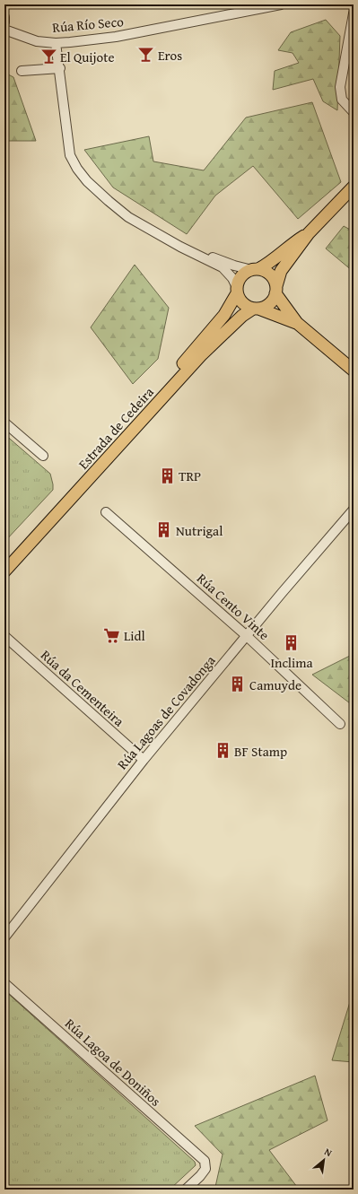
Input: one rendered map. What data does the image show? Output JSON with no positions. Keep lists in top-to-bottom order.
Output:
{
  "streets": {
    "main road": ["Estrada de Cedeira"],
    "street": [
      "Rúa Río Seco",
      "Rúa Cento Vinte",
      "Rúa da Cementeira",
      "Rúa Lagoas de Covadonga",
      "Rúa Lagoa de Doniños"
    ]
  },
  "crossings": [
    ["Rúa Cento Vinte", "Rúa Lagoas de Covadonga"],
    ["Rúa da Cementeira", "Rúa Lagoas de Covadonga"]
  ],
  "places": {
    "bar": ["Eros", "El Quijote"],
    "building": [
      "TRP",
      "Nutrigal",
      "Inclima",
      "Camuyde",
      "BF Stamp"
    ],
    "supermarket": ["Lidl"]
  },
  "north": "top right"
}
